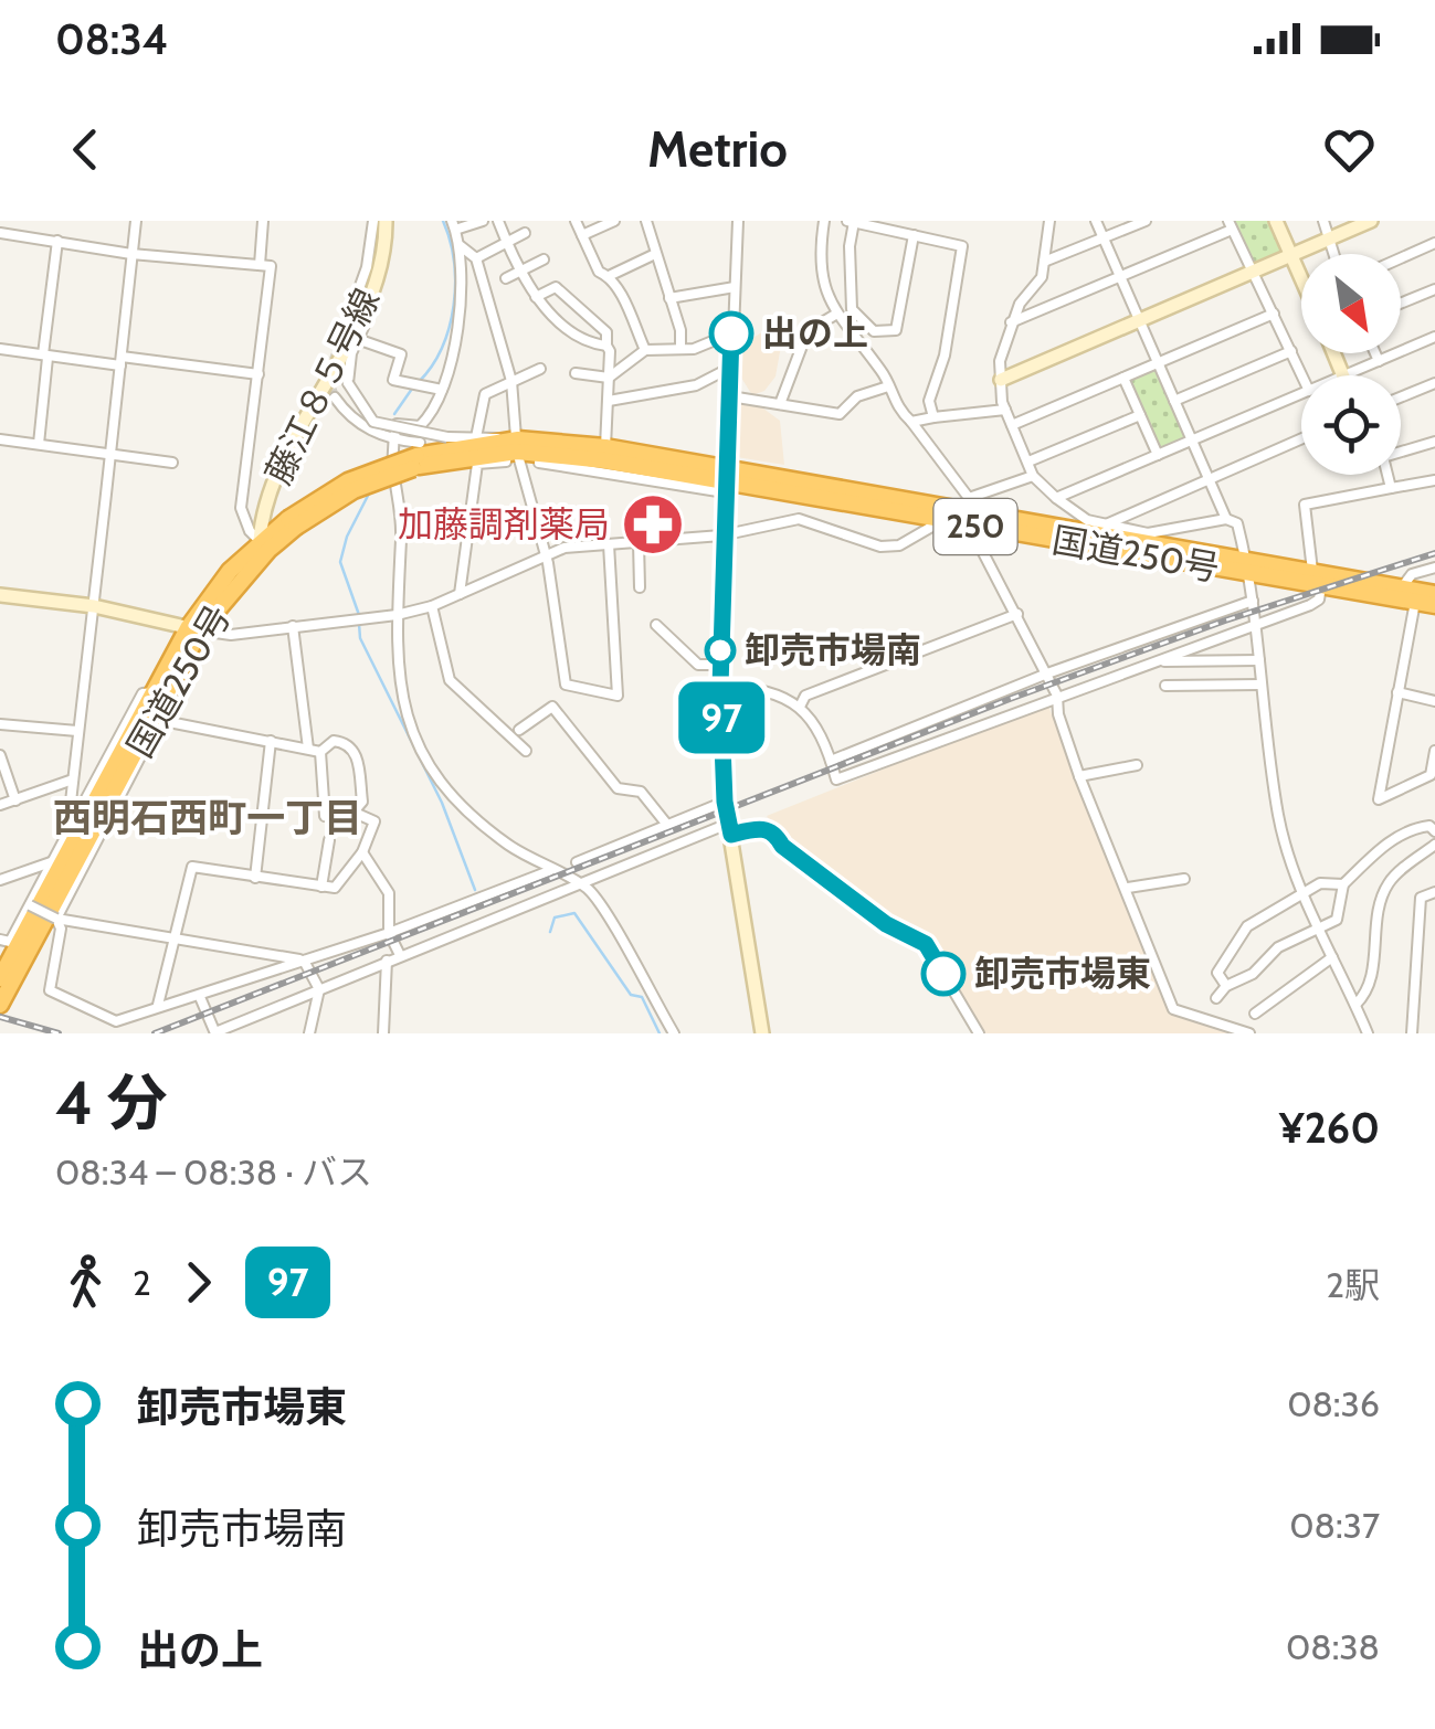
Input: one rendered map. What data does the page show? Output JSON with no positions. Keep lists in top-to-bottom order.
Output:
{
  "streets": {
    "highway": ["250", "国道250号"],
    "street": ["藤江８５号線"]
  },
  "crossings": [
    ["藤江８５号線", "国道250号"]
  ],
  "districts": ["西明石西町一丁目"],
  "places": {
    "other": ["出の上", "卸売市場南", "卸売市場東"],
    "pharmacy": ["加藤調剤薬局"]
  },
  "lines": ["bus line 97"],
  "north": "bottom right",
  "page": {
    "status": "08:34",
    "header": "Metrio",
    "on_map": "97",
    "heading": ["4 分", "08:34 – 08:38 · バス", "¥260"],
    "legs": ["2", "97", "2駅"],
    "list": [
      {
        "name": "卸売市場東",
        "value": "08:36"
      },
      {
        "name": "卸売市場南",
        "value": "08:37"
      },
      {
        "name": "出の上",
        "value": "08:38"
      }
    ]
  }
}
